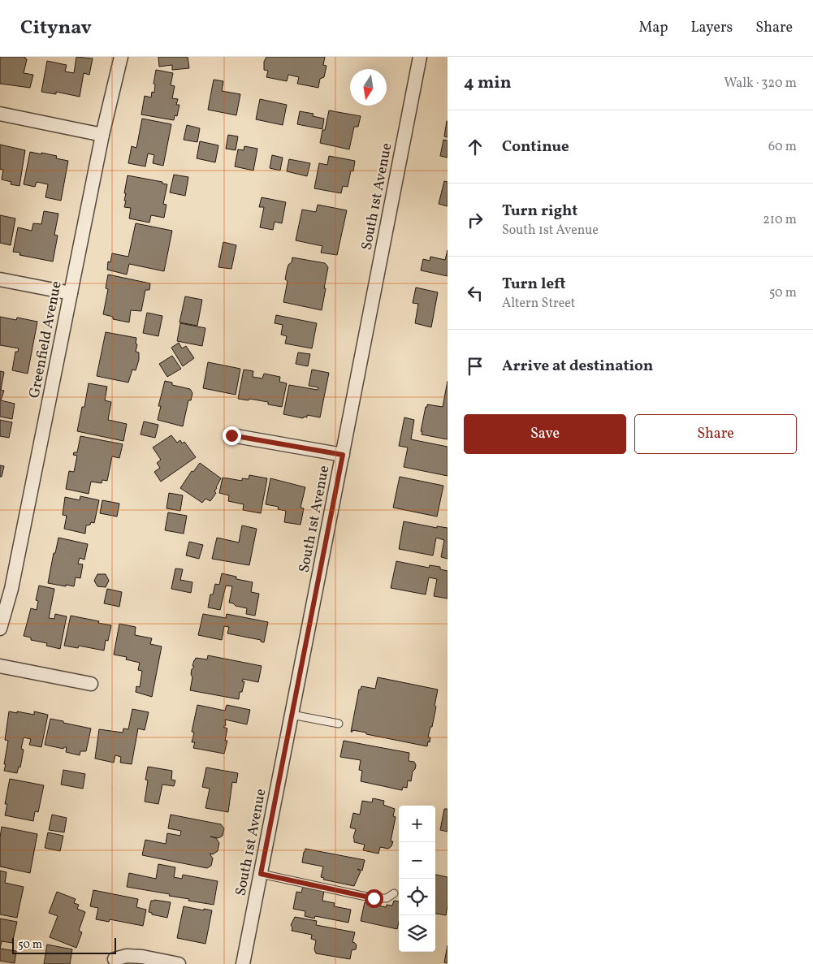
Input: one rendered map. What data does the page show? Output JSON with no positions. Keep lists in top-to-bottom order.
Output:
{
  "streets": {
    "street": ["South 1st Avenue", "Greenfield Avenue"]
  },
  "scale_bar": "50 m",
  "north": "bottom",
  "page": {
    "header": "Citynav",
    "nav": ["Map", "Layers", "Share"],
    "heading": ["4 min", "Walk · 320 m"],
    "list": [
      ["Continue", "60 m"],
      ["Turn right", "South 1st Avenue", "210 m"],
      ["Turn left", "Altern Street", "50 m"],
      "Arrive at destination"
    ],
    "buttons": ["Save", "Share"],
    "map_buttons": ["+", "−"],
    "scale": "50 m"
  }
}
